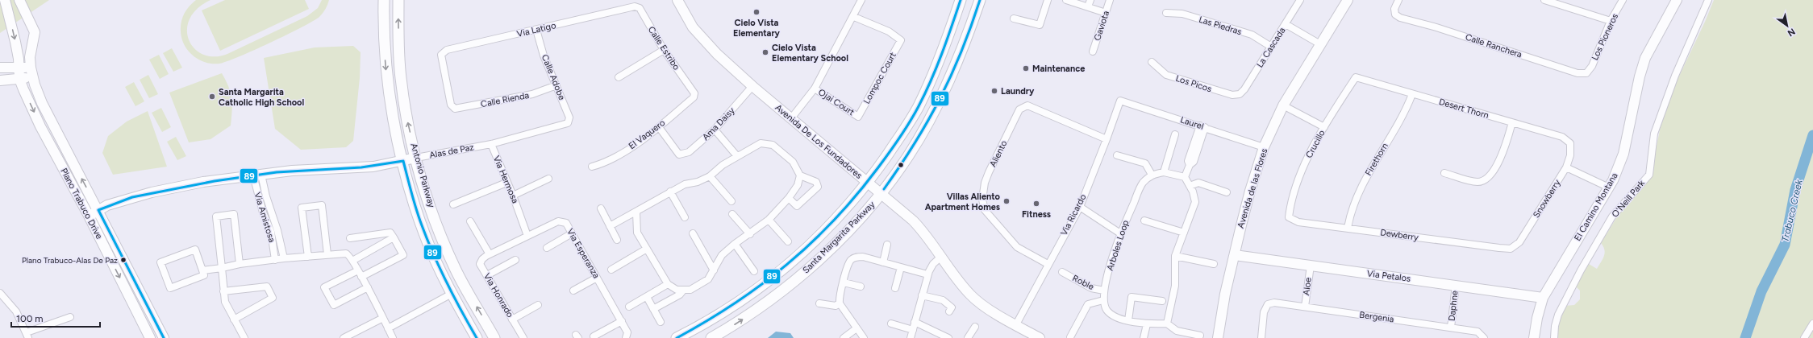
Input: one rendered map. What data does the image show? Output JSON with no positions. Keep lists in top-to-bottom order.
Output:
{
  "streets": {
    "main road": ["Antonio Parkway", "Santa Margarita Parkway"],
    "street": [
      "Gaviota",
      "Las Piedras",
      "Via Latigo",
      "Los Pioneros",
      "Calle Ranchera",
      "La Cascada",
      "Calle Estribo",
      "Calle Adobe",
      "Lompoc Court",
      "Los Picos",
      "Calle Rienda",
      "Ojai Court",
      "Desert Thorn",
      "Laurel",
      "Ama Daisy",
      "El Vaquero",
      "Avenida De Los Fundadores",
      "Crucillo",
      "Alas de Paz",
      "Aliento",
      "Firethorn",
      "Via Hermosa",
      "Avenida de las Flores",
      "Snowberry",
      "O'Neill Park",
      "Plano Trabuco Drive",
      "El Camino Montana",
      "Via Ricardo",
      "Via Amistosa",
      "Dewberry",
      "Arboles Loop",
      "Via Esperanza",
      "Via Petalos",
      "Roble",
      "Aloe",
      "Via Honrado",
      "Daphne",
      "Bergenia"
    ]
  },
  "crossings": [
    ["Las Piedras", "La Cascada"],
    ["Via Latigo", "Calle Estribo"],
    ["Via Latigo", "Calle Adobe"],
    ["Via Latigo", "Calle Rienda"],
    ["Los Pioneros", "Calle Ranchera"],
    ["La Cascada", "Los Picos"],
    ["Calle Estribo", "El Vaquero"],
    ["Calle Adobe", "Calle Rienda"],
    ["Calle Adobe", "Alas de Paz"],
    ["Lompoc Court", "Ojai Court"],
    ["Desert Thorn", "Crucillo"],
    ["Desert Thorn", "Firethorn"],
    ["Desert Thorn", "Snowberry"],
    ["Laurel", "Avenida de las Flores"],
    ["Laurel", "Via Ricardo"],
    ["Ama Daisy", "El Vaquero"],
    ["Ama Daisy", "Avenida De Los Fundadores"],
    ["Avenida De Los Fundadores", "Via Ricardo"],
    ["Avenida De Los Fundadores", "Santa Margarita Parkway"],
    ["Crucillo", "Dewberry"],
    ["Alas de Paz", "Antonio Parkway"],
    ["Alas de Paz", "Via Hermosa"],
    ["Alas de Paz", "Plano Trabuco Drive"],
    ["Alas de Paz", "Via Amistosa"],
    ["Aliento", "Via Ricardo"],
    ["Firethorn", "Dewberry"],
    ["Via Hermosa", "Via Esperanza"],
    ["Avenida de las Flores", "Via Petalos"],
    ["Snowberry", "Dewberry"],
    ["El Camino Montana", "Via Petalos"],
    ["Arboles Loop", "Roble"],
    ["Via Esperanza", "Via Honrado"],
    ["Via Petalos", "Aloe"],
    ["Via Petalos", "Daphne"],
    ["Aloe", "Bergenia"],
    ["Daphne", "Bergenia"]
  ],
  "water": ["Trabuco Creek"],
  "places": [
    "Cielo Vista Elementary",
    "Cielo Vista Elementary School",
    "Maintenance",
    "Laundry",
    "Santa Margarita Catholic High School",
    "Villas Aliento Apartment Homes",
    "Fitness",
    "Plano Trabuco-Alas De Paz"
  ],
  "lines": ["transit line 89"],
  "scale_bar": "100 m",
  "north": "bottom right"
}
